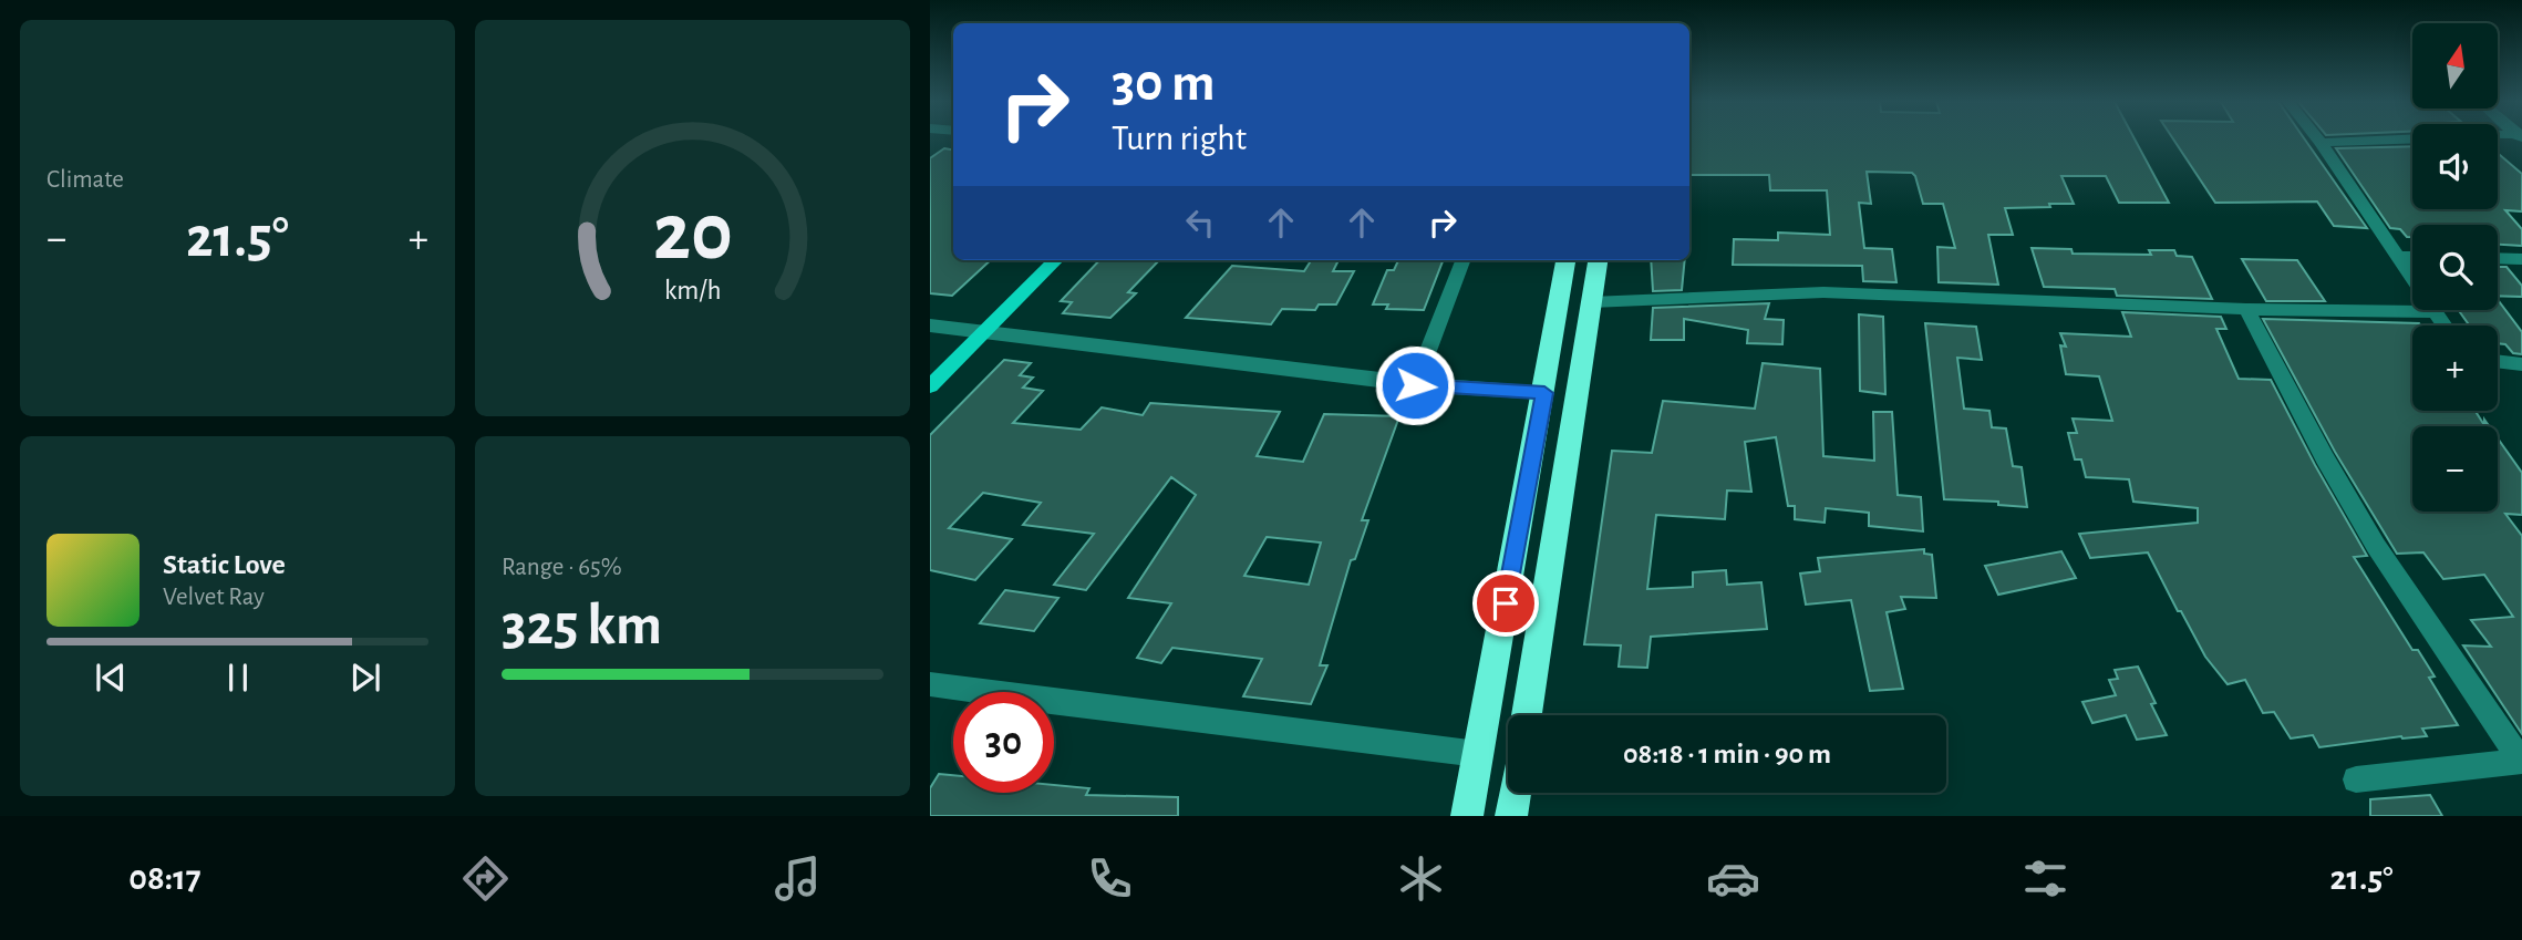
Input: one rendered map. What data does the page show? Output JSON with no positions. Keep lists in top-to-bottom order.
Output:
{
  "north": "top",
  "page": {
    "tile": [
      "Climate",
      ["Range · 65%", "325 km"]
    ],
    "map_buttons": ["+", "−"],
    "turn": ["30 m", "Turn right"],
    "heat": ["−", "21.5°", "+"],
    "song": ["Static Love", "Velvet Ray"],
    "limit": "30",
    "trip": "08:18 · 1 min · 90 m",
    "tabs": ["08:17", "21.5°"],
    "gauge": ["20", "km/h"]
  }
}
